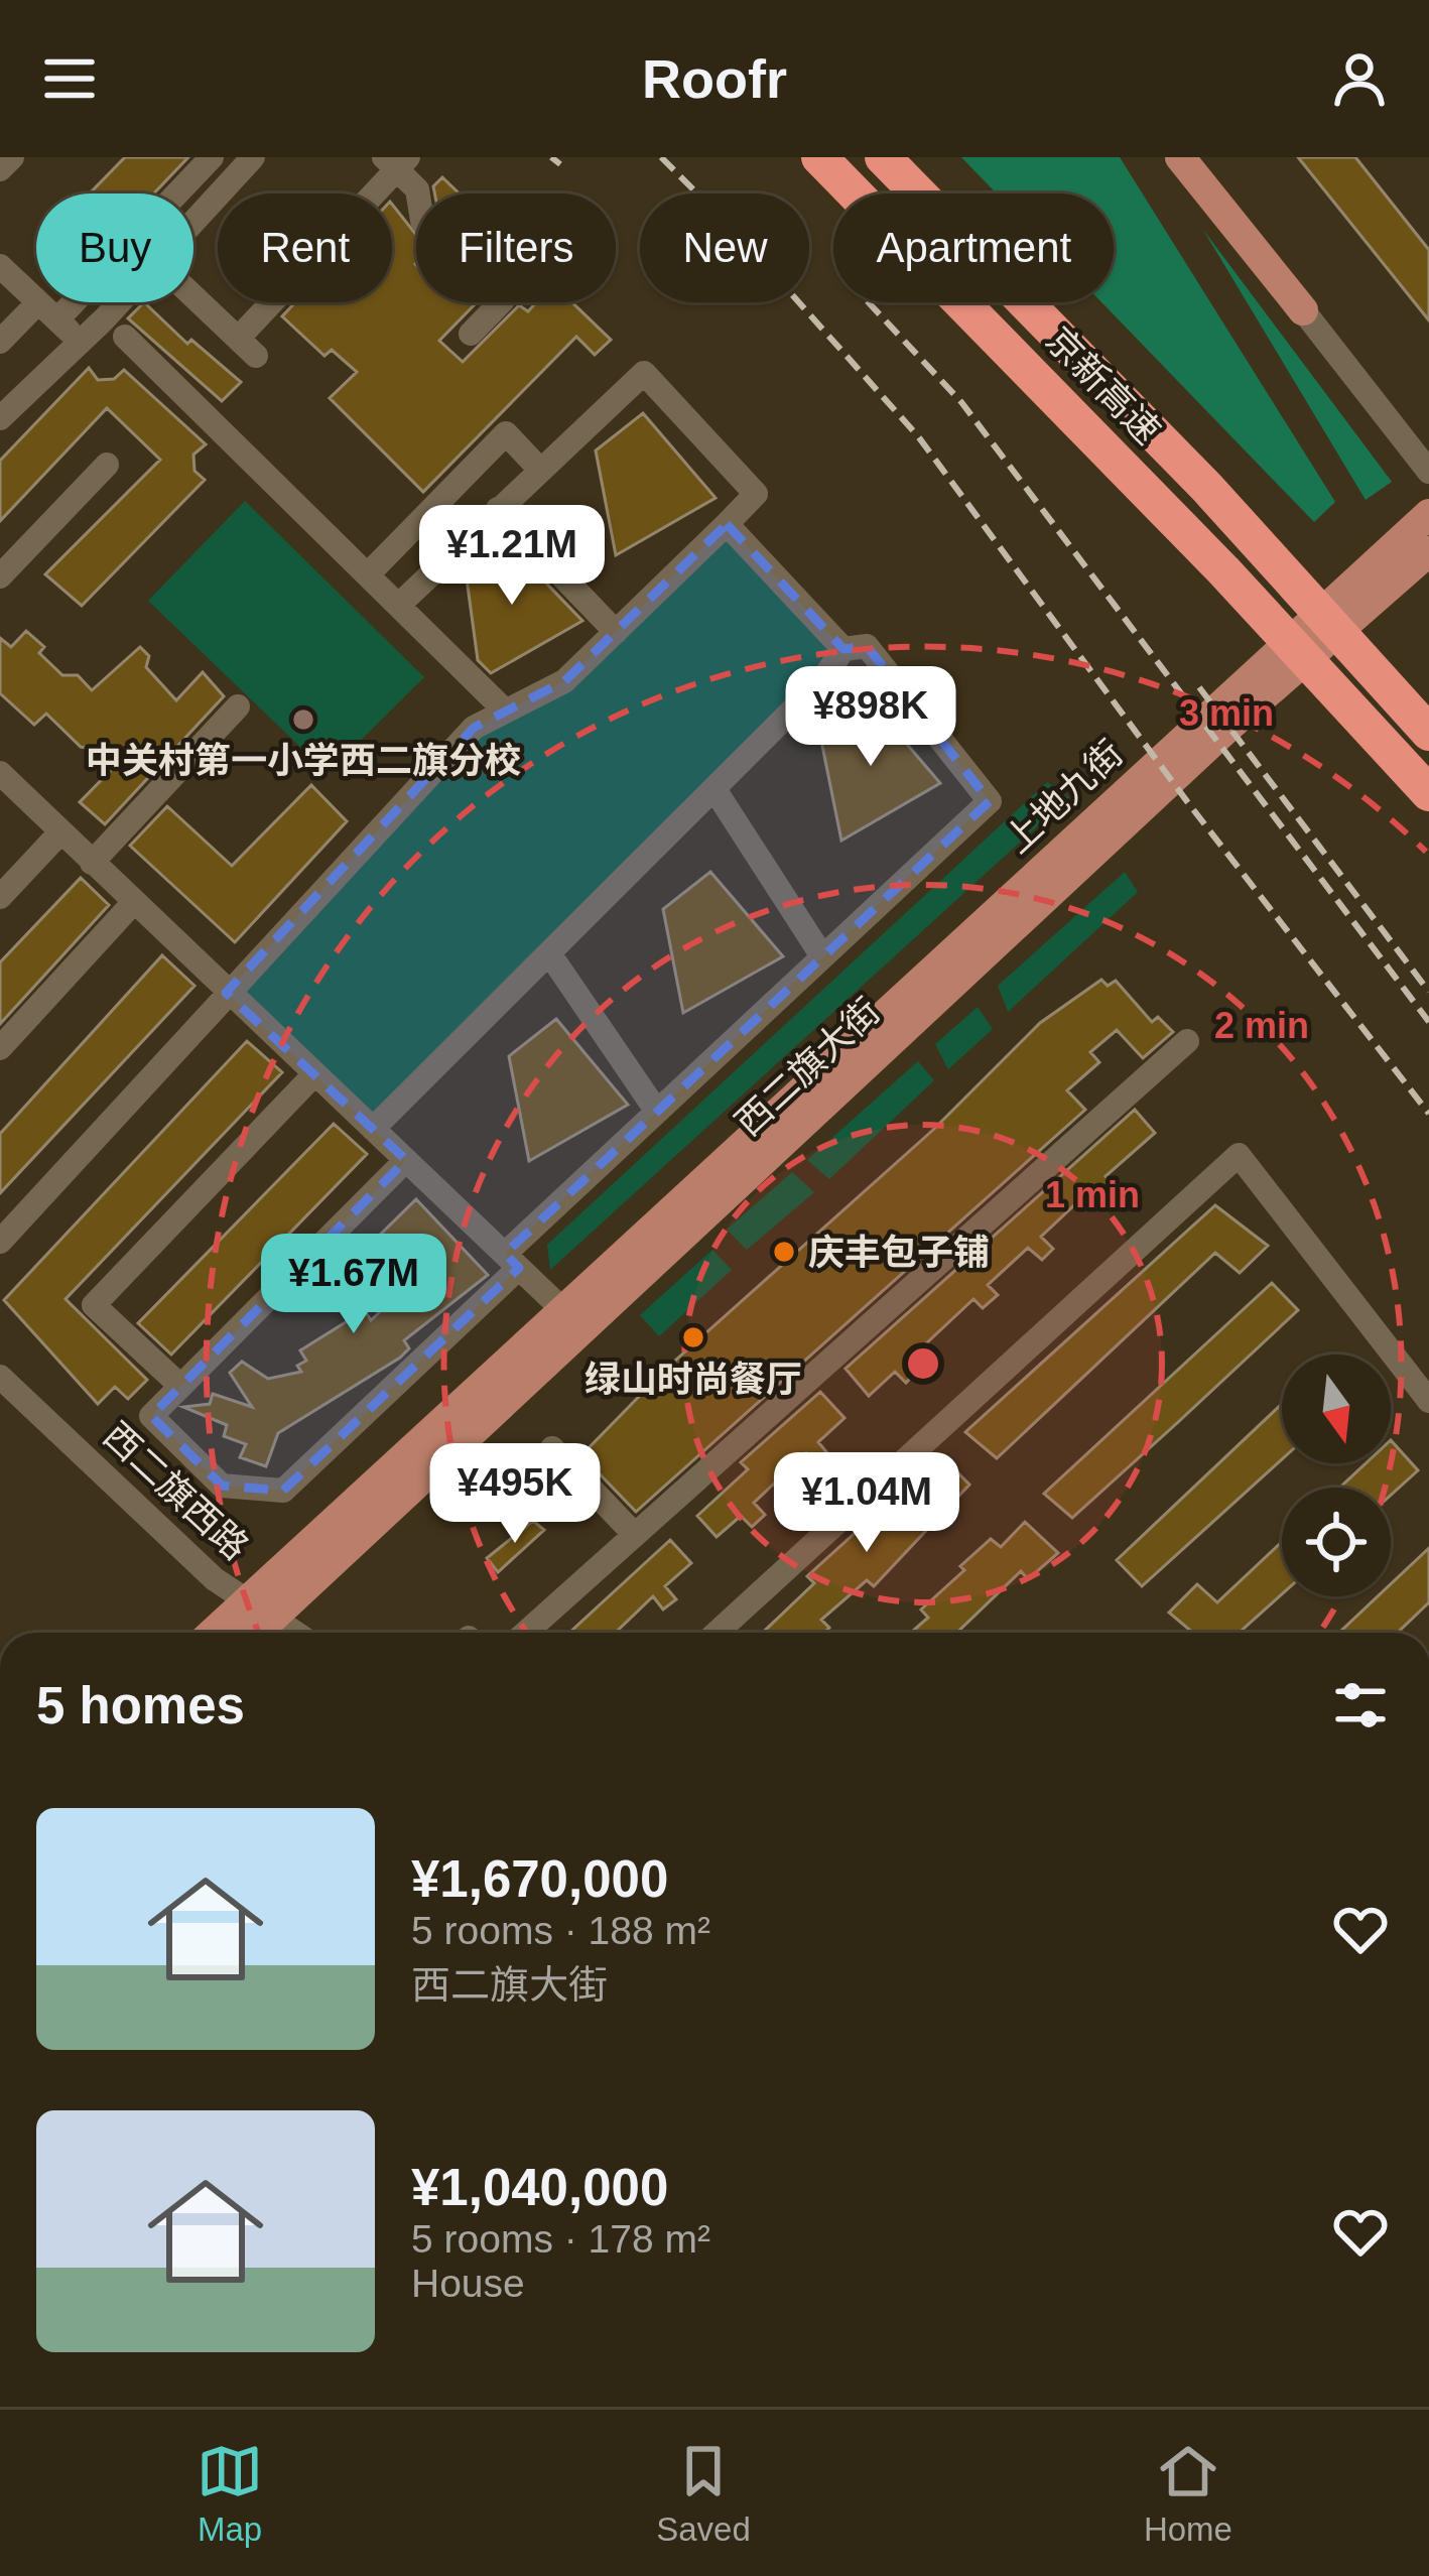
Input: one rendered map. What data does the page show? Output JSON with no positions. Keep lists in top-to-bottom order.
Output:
{
  "streets": {
    "highway": ["京新高速"],
    "main road": ["上地九街", "西二旗大街"],
    "street": ["西二旗西路"]
  },
  "crossings": [
    ["上地九街", "西二旗大街"],
    ["西二旗大街", "西二旗西路"]
  ],
  "places": ["中关村第一小学西二旗分校", "庆丰包子铺", "绿山时尚餐厅"],
  "north": "bottom",
  "page": {
    "header": "Roofr",
    "chip": [
      "Buy",
      "Rent",
      "Filters",
      "New",
      "Apartment"
    ],
    "price": [
      "¥1.21M",
      "¥898K",
      "¥1.67M",
      "¥495K",
      "¥1.04M"
    ],
    "heading": "5 homes",
    "list": [
      {
        "name": "¥1,670,000",
        "note": "5 rooms · 188 m² · 西二旗大街"
      },
      {
        "name": "¥1,040,000",
        "note": "5 rooms · 178 m² · House"
      }
    ],
    "tabs": ["Map", "Saved", "Home"]
  },
  "rings": ["3 min", "2 min", "1 min"]
}
